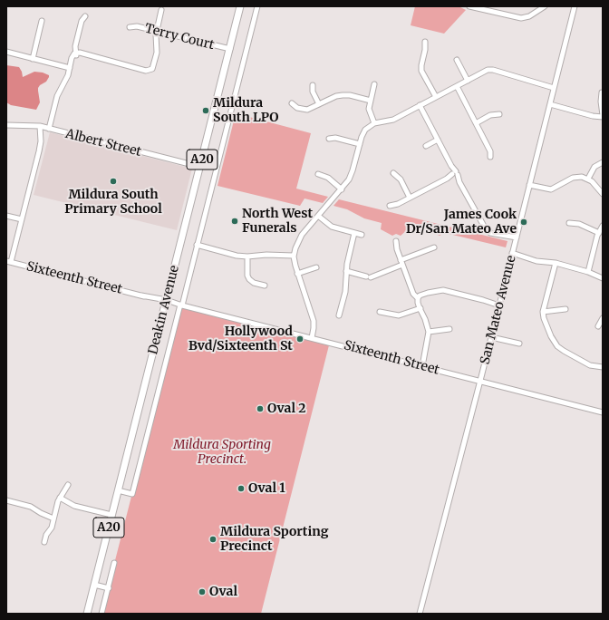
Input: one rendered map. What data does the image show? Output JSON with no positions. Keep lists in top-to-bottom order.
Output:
{
  "streets": {
    "highway": ["A20", "Deakin Avenue"],
    "street": [
      "Terry Court",
      "Albert Street",
      "Sixteenth Street",
      "San Mateo Avenue"
    ]
  },
  "crossings": [
    ["Terry Court", "Deakin Avenue"],
    ["Albert Street", "Deakin Avenue"],
    ["Sixteenth Street", "Deakin Avenue"],
    ["Sixteenth Street", "San Mateo Avenue"]
  ],
  "parks": ["Mildura Sporting Precinct."],
  "places": [
    "Mildura South LPO",
    "Mildura South Primary School",
    "North West Funerals",
    "James Cook Dr/San Mateo Ave",
    "Hollywood Bvd/Sixteenth St",
    "Oval 2",
    "Oval 1",
    "Mildura Sporting Precinct",
    "Oval"
  ]
}
